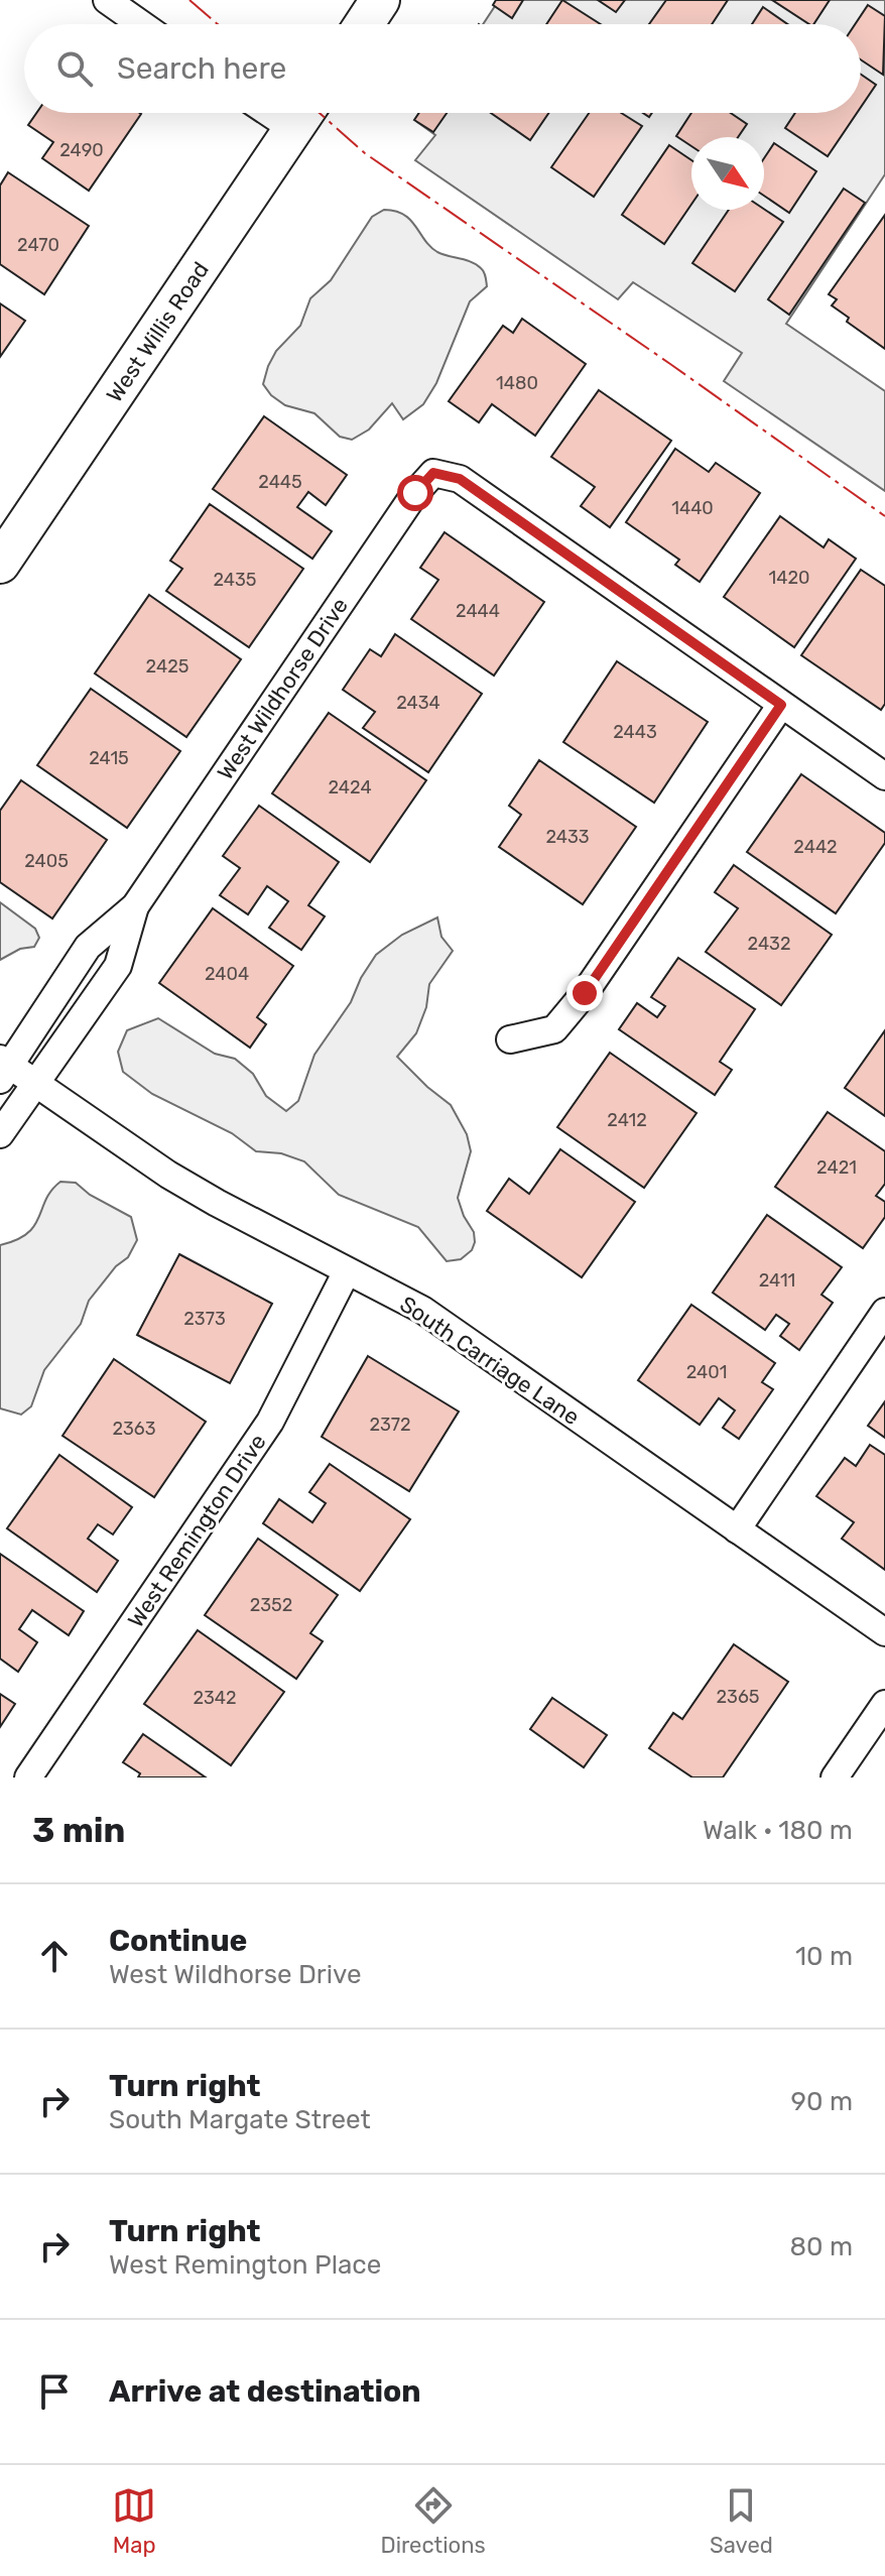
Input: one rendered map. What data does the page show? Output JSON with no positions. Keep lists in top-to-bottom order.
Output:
{
  "streets": {
    "street": [
      "West Willis Road",
      "West Wildhorse Drive",
      "South Carriage Lane",
      "West Remington Drive"
    ]
  },
  "crossings": [
    ["West Wildhorse Drive", "South Carriage Lane"],
    ["South Carriage Lane", "West Remington Drive"]
  ],
  "house_numbers": [
    "2490",
    "2470",
    "1480",
    "2445",
    "1440",
    "1420",
    "2435",
    "2444",
    "2425",
    "2434",
    "2443",
    "2415",
    "2424",
    "2433",
    "2442",
    "2405",
    "2432",
    "2404",
    "2412",
    "2421",
    "2411",
    "2373",
    "2401",
    "2372",
    "2363",
    "2352",
    "2365",
    "2342"
  ],
  "north": "bottom right",
  "page": {
    "search": "Search here",
    "heading": ["3 min", "Walk · 180 m"],
    "list": [
      ["Continue", "West Wildhorse Drive", "10 m"],
      ["Turn right", "South Margate Street", "90 m"],
      ["Turn right", "West Remington Place", "80 m"],
      "Arrive at destination"
    ],
    "nav": ["Map", "Directions", "Saved"]
  }
}
